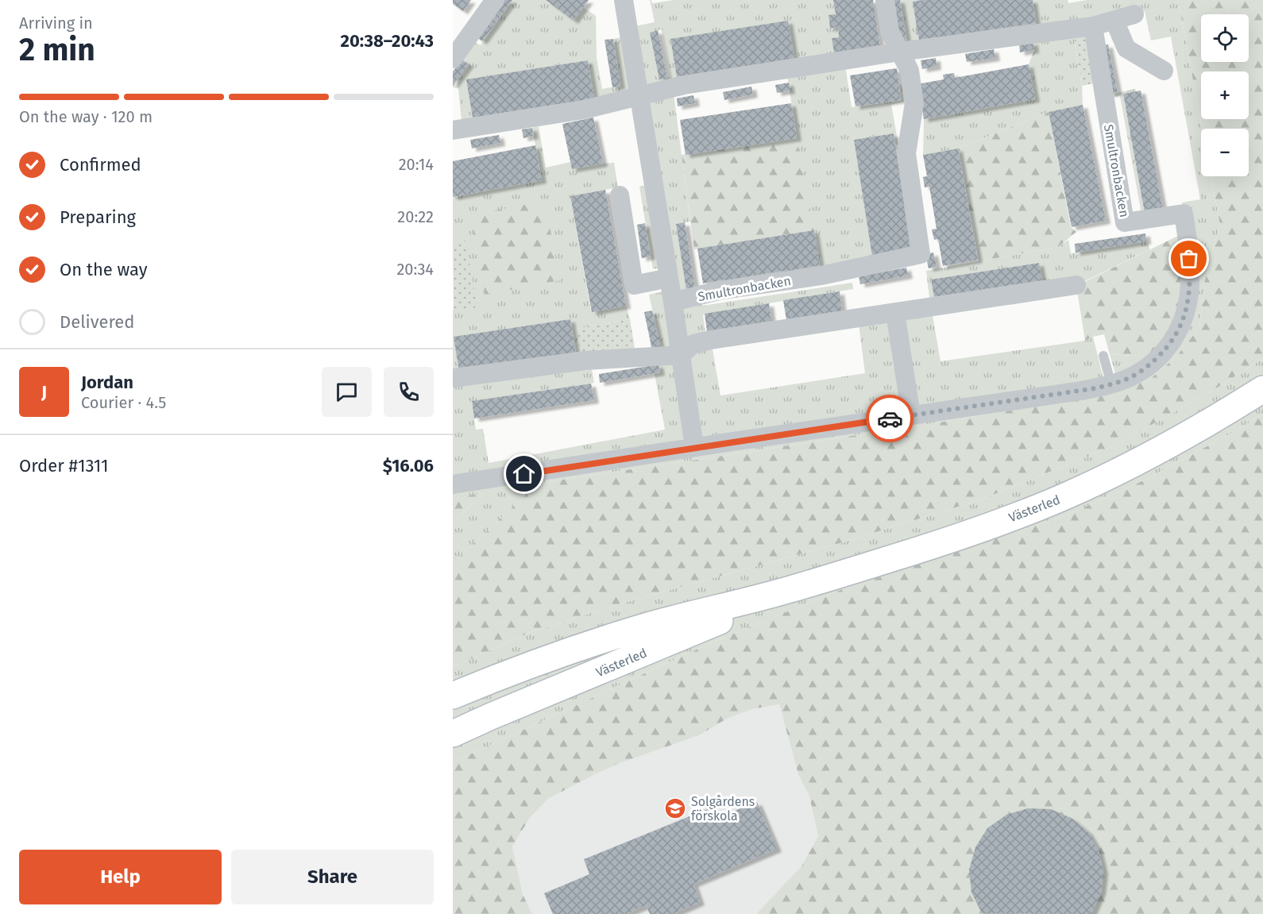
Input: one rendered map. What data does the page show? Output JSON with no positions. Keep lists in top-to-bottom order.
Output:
{
  "streets": {
    "street": ["Smultronbacken", "Västerled"]
  },
  "places": {
    "school or university": ["Solgårdens förskola"]
  },
  "page": {
    "heading": ["2 min", "Arriving in", "20:38–20:43"],
    "panel": [
      "Jordan",
      "Courier · 4.5",
      "Order #1311",
      "$16.06"
    ],
    "map_buttons": ["+", "−"],
    "bar": "On the way · 120 m",
    "list": [
      ["Confirmed", "20:14"],
      ["Preparing", "20:22"],
      ["On the way", "20:34"],
      "Delivered"
    ],
    "round": "J",
    "buttons": ["Help", "Share"]
  }
}
